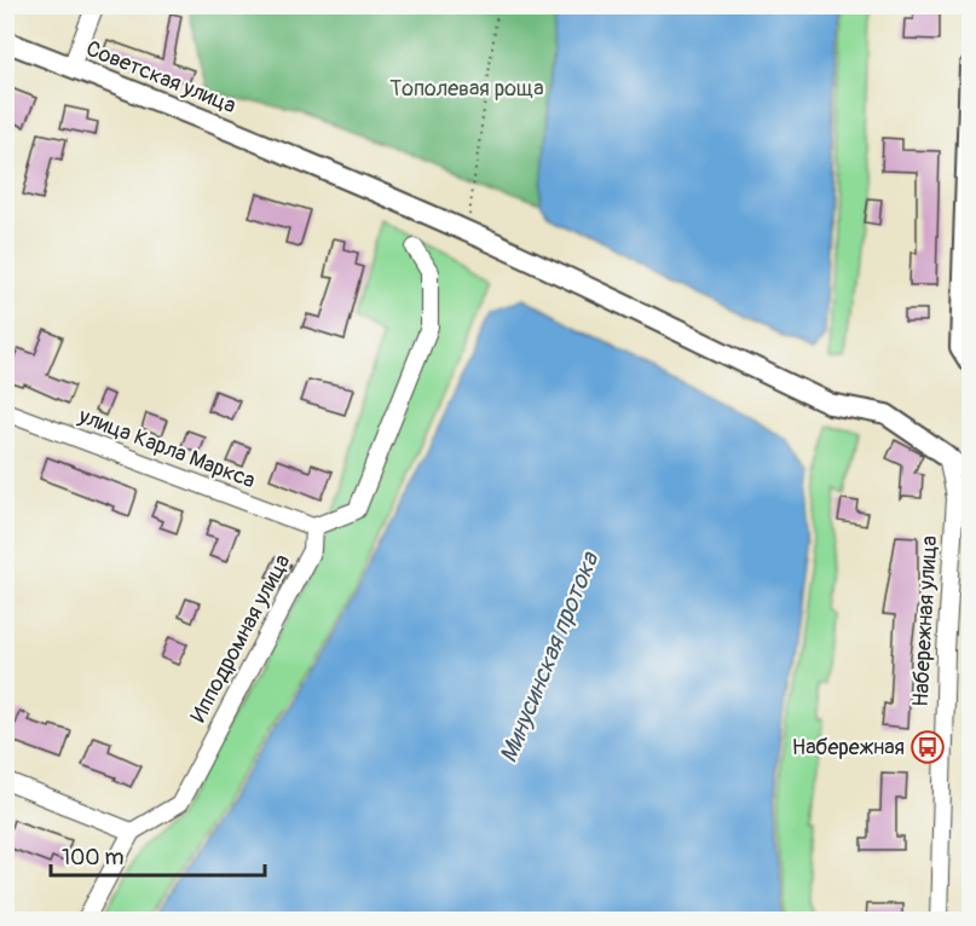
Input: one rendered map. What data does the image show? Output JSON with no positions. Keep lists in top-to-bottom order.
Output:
{
  "streets": {
    "street": [
      "Советская улица",
      "улица Карла Маркса",
      "Набережная улица",
      "Ипподромная улица"
    ]
  },
  "crossings": [
    ["Советская улица", "Набережная улица"],
    ["улица Карла Маркса", "Ипподромная улица"]
  ],
  "water": ["Минусинская протока"],
  "parks": ["Тополевая роща"],
  "places": {
    "bus stop": ["Набережная"]
  },
  "scale_bar": "100 m"
}
